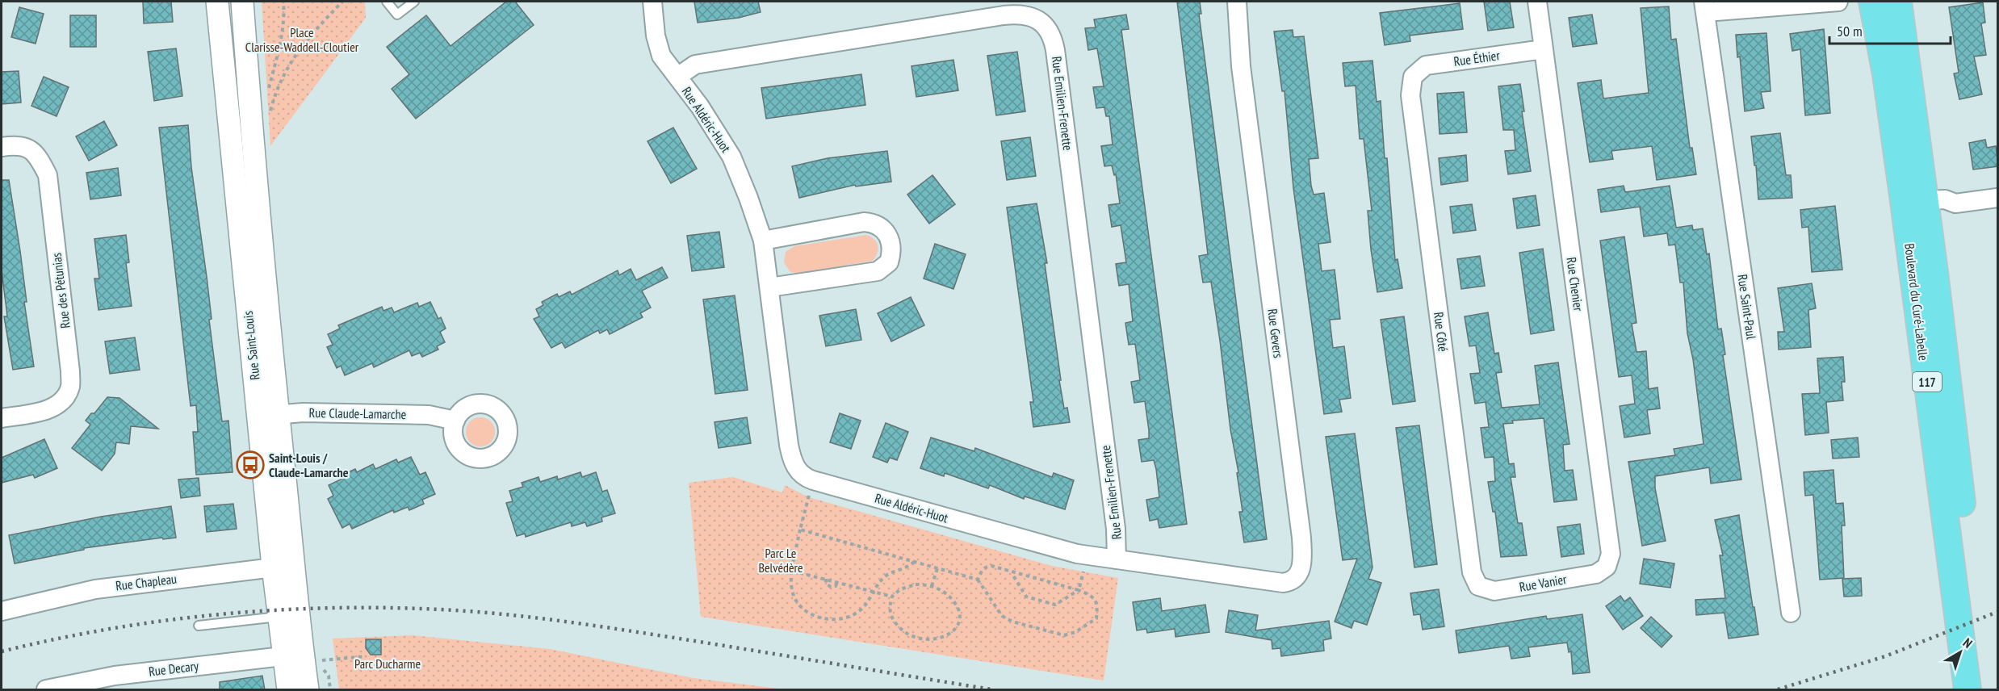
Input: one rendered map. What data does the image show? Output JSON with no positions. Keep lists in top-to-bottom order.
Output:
{
  "streets": {
    "main road": ["Boulevard du Curé-Labelle", "117"],
    "street": [
      "Rue Éthier",
      "Rue Emilien-Frenette",
      "Rue Aldéric-Huot",
      "Rue Chenier",
      "Rue des Pétunias",
      "Rue Saint-Paul",
      "Rue Côté",
      "Rue Gevers",
      "Rue Saint-Louis",
      "Rue Claude-Lamarche",
      "Rue Chapleau",
      "Rue Vanier",
      "Rue Decary"
    ]
  },
  "crossings": [
    ["Rue Éthier", "Rue Chenier"],
    ["Rue Éthier", "Rue Côté"],
    ["Rue Emilien-Frenette", "Rue Aldéric-Huot"],
    ["Rue Aldéric-Huot", "Rue Gevers"],
    ["Rue Chenier", "Rue Vanier"],
    ["Rue Côté", "Rue Vanier"],
    ["Rue Saint-Louis", "Rue Claude-Lamarche"],
    ["Rue Saint-Louis", "Rue Chapleau"],
    ["Rue Saint-Louis", "Rue Decary"]
  ],
  "parks": ["Place Clarisse-Waddell-Cloutier", "Parc Le Belvédère", "Parc Ducharme"],
  "places": {
    "bus stop": ["Saint-Louis / Claude-Lamarche"]
  },
  "scale_bar": "50 m",
  "north": "top right"
}
